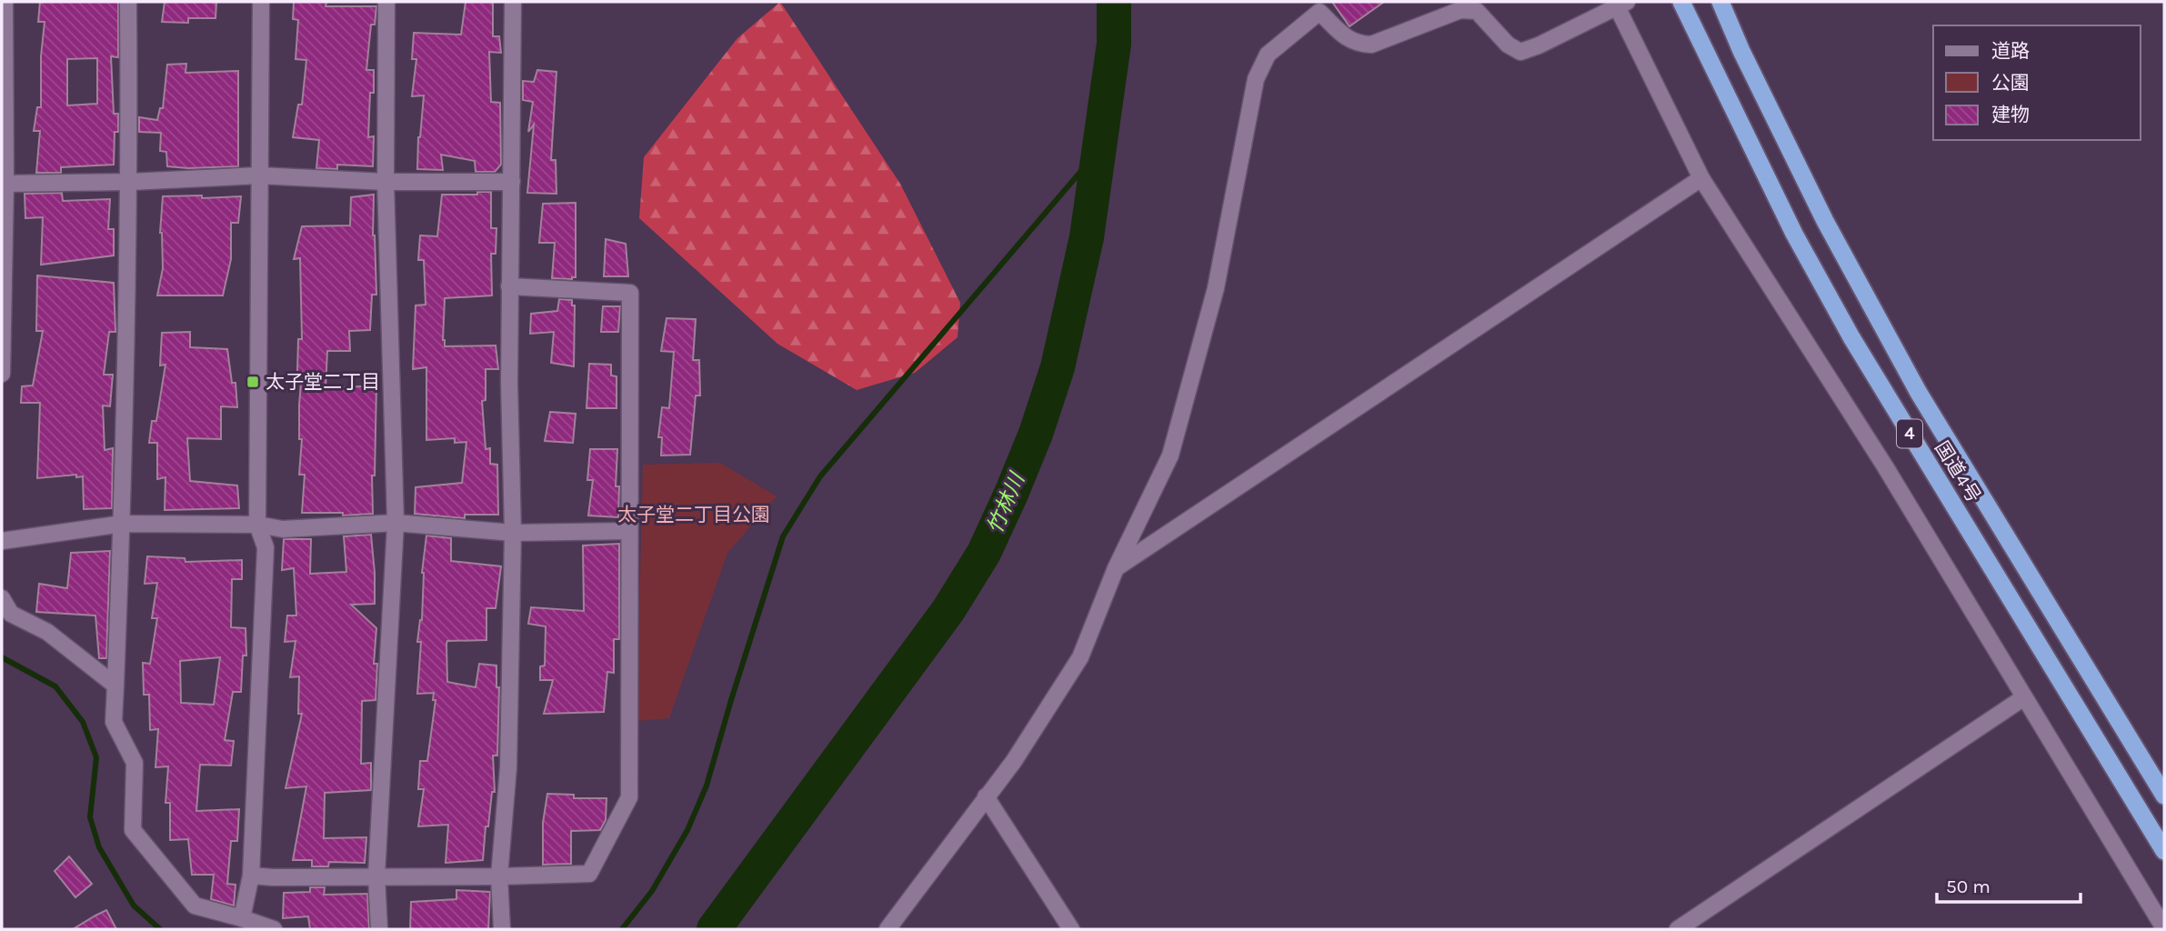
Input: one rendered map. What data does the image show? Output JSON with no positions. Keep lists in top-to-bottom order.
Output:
{
  "streets": {
    "highway": ["4", "国道4号"]
  },
  "water": ["竹林川"],
  "parks": ["太子堂二丁目公園"],
  "places": {
    "transit": ["太子堂二丁目"]
  },
  "legend": ["道路", "公園", "建物"],
  "scale_bar": "50 m"
}
